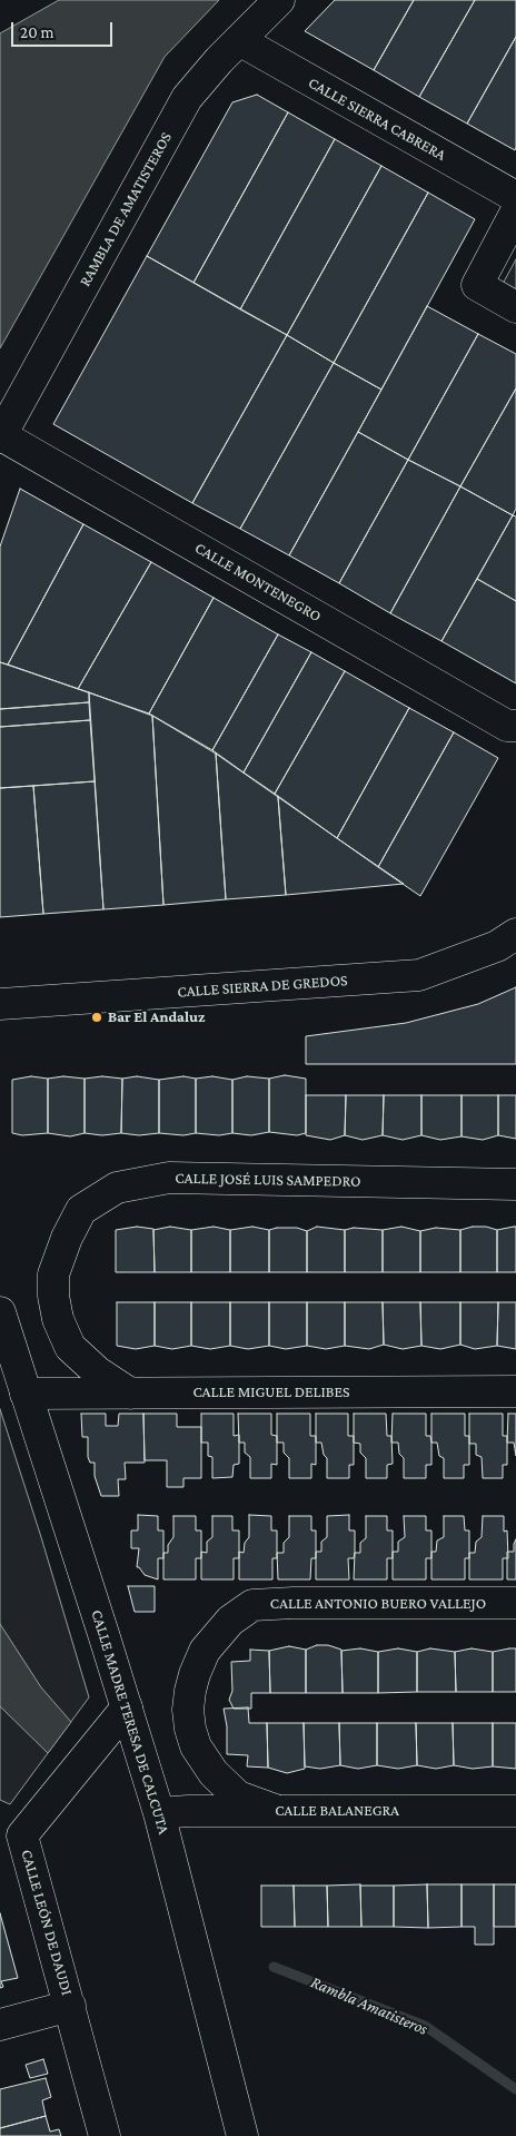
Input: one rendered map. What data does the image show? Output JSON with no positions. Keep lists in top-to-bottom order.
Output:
{
  "streets": {
    "street": [
      "CALLE SIERRA CABRERA",
      "RAMBLA DE AMATISTEROS",
      "CALLE MONTENEGRO",
      "CALLE SIERRA DE GREDOS",
      "CALLE JOSÉ LUIS SAMPEDRO",
      "CALLE MIGUEL DELIBES",
      "CALLE ANTONIO BUERO VALLEJO",
      "CALLE MADRE TERESA DE CALCUTA",
      "CALLE BALANEGRA",
      "CALLE LEÓN DE DAUDI"
    ]
  },
  "crossings": [
    ["CALLE SIERRA CABRERA", "RAMBLA DE AMATISTEROS"],
    ["RAMBLA DE AMATISTEROS", "CALLE MONTENEGRO"],
    ["CALLE JOSÉ LUIS SAMPEDRO", "CALLE MIGUEL DELIBES"],
    ["CALLE MIGUEL DELIBES", "CALLE MADRE TERESA DE CALCUTA"],
    ["CALLE ANTONIO BUERO VALLEJO", "CALLE BALANEGRA"],
    ["CALLE MADRE TERESA DE CALCUTA", "CALLE BALANEGRA"],
    ["CALLE MADRE TERESA DE CALCUTA", "CALLE LEÓN DE DAUDI"]
  ],
  "water": ["Rambla Amatisteros"],
  "places": ["Bar El Andaluz"],
  "scale_bar": "20 m"
}
